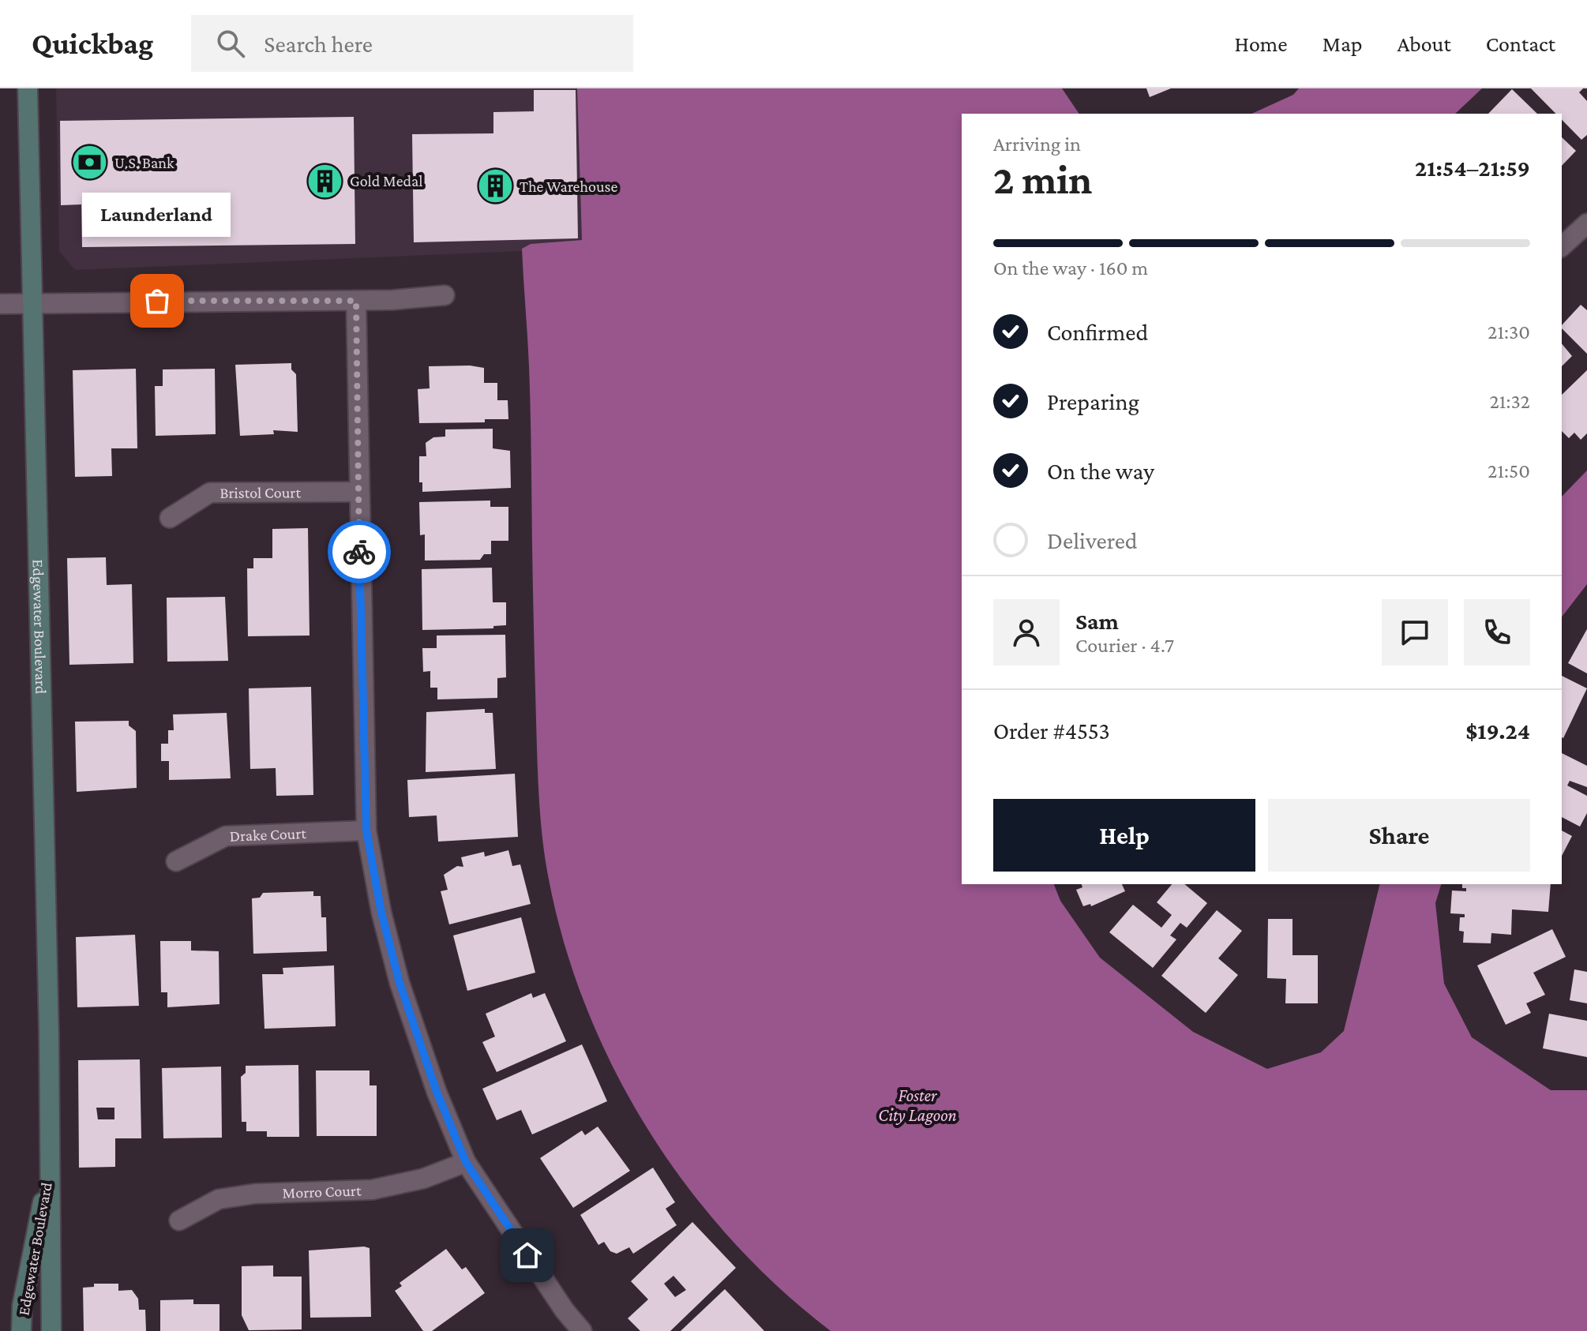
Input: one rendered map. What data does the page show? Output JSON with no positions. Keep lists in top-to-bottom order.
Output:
{
  "streets": {
    "street": [
      "Bristol Court",
      "Edgewater Boulevard",
      "Drake Court",
      "Morro Court"
    ]
  },
  "water": ["Foster City Lagoon"],
  "places": {
    "bank": ["U.S. Bank"],
    "building": ["Gold Medal", "The Warehouse"],
    "other": ["Launderland"]
  },
  "page": {
    "header": "Quickbag",
    "search": "Search here",
    "nav": [
      "Home",
      "Map",
      "About",
      "Contact"
    ],
    "heading": ["2 min", "Arriving in", "21:54–21:59"],
    "panel": [
      "Sam",
      "Courier · 4.7",
      "Order #4553",
      "$19.24"
    ],
    "bubble": "Launderland",
    "bar": "On the way · 160 m",
    "list": [
      ["Confirmed", "21:30"],
      ["Preparing", "21:32"],
      ["On the way", "21:50"],
      "Delivered"
    ],
    "buttons": ["Help", "Share"]
  }
}
